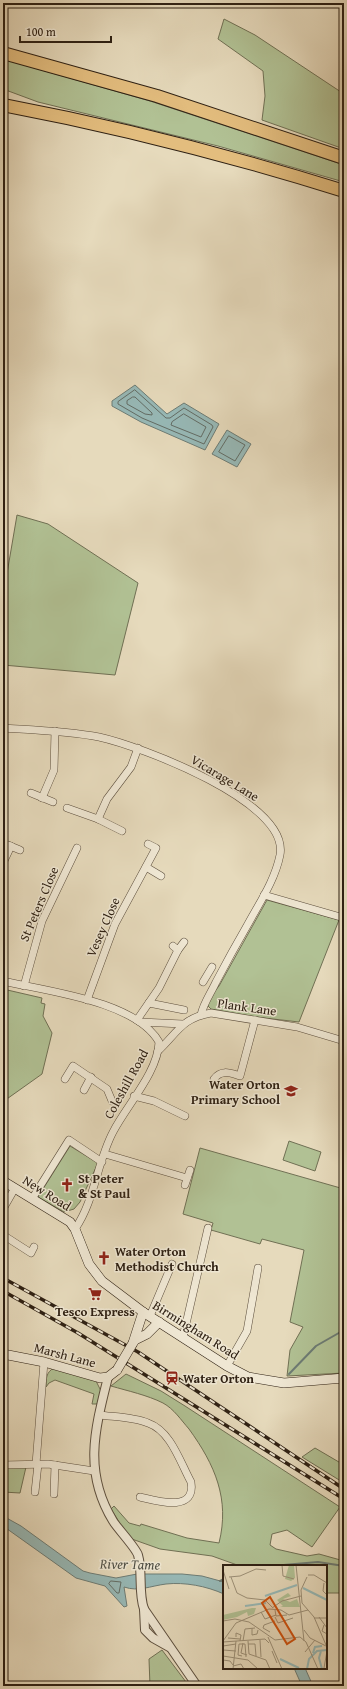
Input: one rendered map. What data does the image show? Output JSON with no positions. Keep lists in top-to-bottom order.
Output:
{
  "streets": {
    "main road": ["New Road", "Birmingham Road", "Marsh Lane"],
    "street": [
      "Vicarage Lane",
      "St Peters Close",
      "Vesey Close",
      "Plank Lane",
      "Coleshill Road"
    ]
  },
  "crossings": [
    ["Vicarage Lane", "Plank Lane"],
    ["St Peters Close", "Coleshill Road"],
    ["Vesey Close", "Coleshill Road"],
    ["Plank Lane", "Coleshill Road"],
    ["Coleshill Road", "New Road"],
    ["Coleshill Road", "Birmingham Road"],
    ["New Road", "Birmingham Road"]
  ],
  "water": ["River Tame"],
  "places": {
    "school or university": ["Water Orton Primary School"],
    "church": ["St Peter & St Paul", "Water Orton Methodist Church"],
    "supermarket": ["Tesco Express"],
    "station": ["Water Orton"]
  },
  "scale_bar": "100 m"
}
